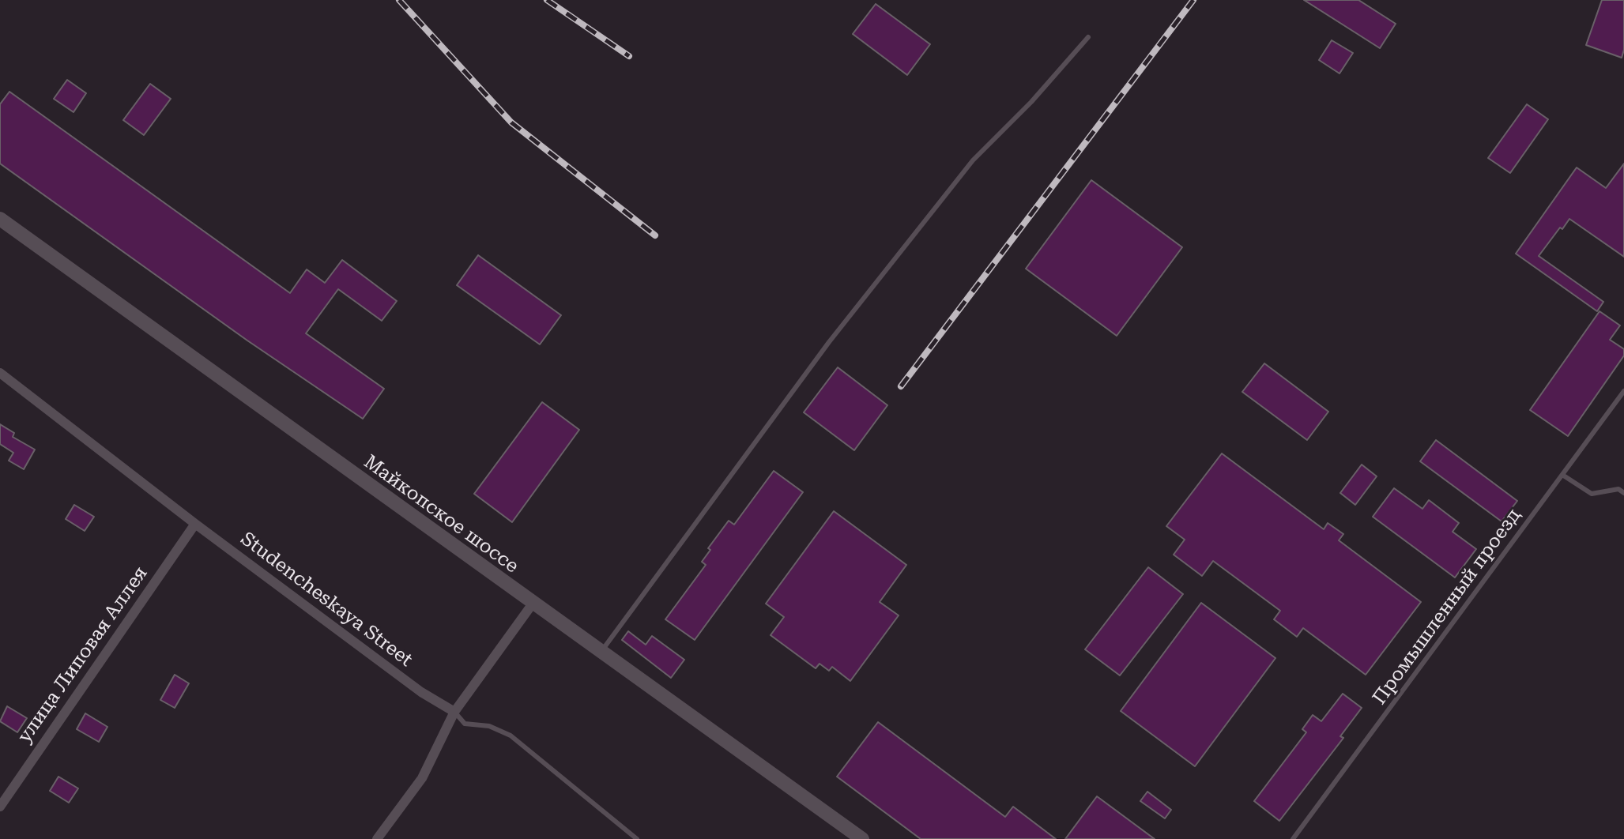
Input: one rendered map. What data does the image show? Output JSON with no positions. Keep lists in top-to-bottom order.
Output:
{
  "streets": {
    "street": ["Майкопское шоссе", "Studencheskaya Street", "улица Липовая Аллея"],
    "lane": ["Промышленный проезд"]
  },
  "crossings": [
    ["Studencheskaya Street", "улица Липовая Аллея"]
  ]
}
